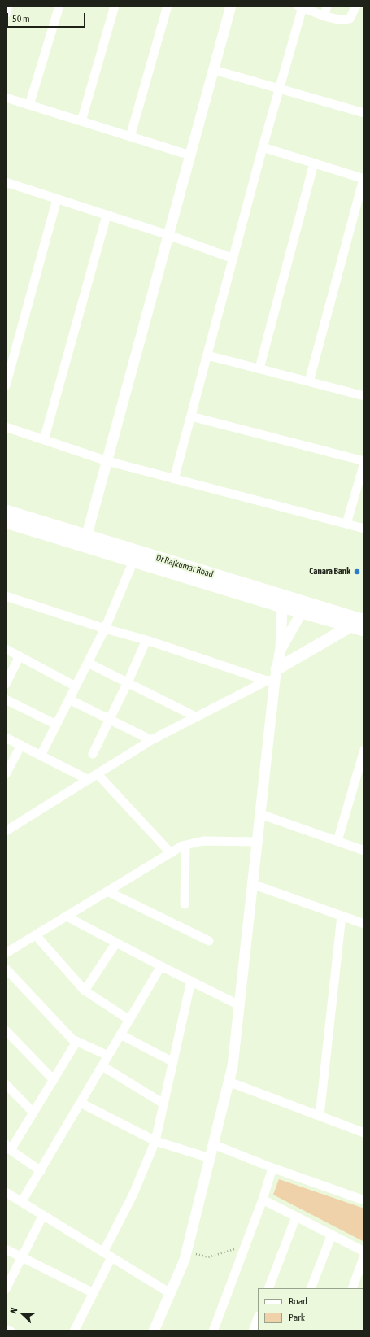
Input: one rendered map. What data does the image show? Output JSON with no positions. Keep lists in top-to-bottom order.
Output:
{
  "streets": {
    "main road": ["Dr Rajkumar Road"]
  },
  "places": ["Canara Bank"],
  "legend": ["Road", "Park"],
  "scale_bar": "50 m",
  "north": "left"
}
